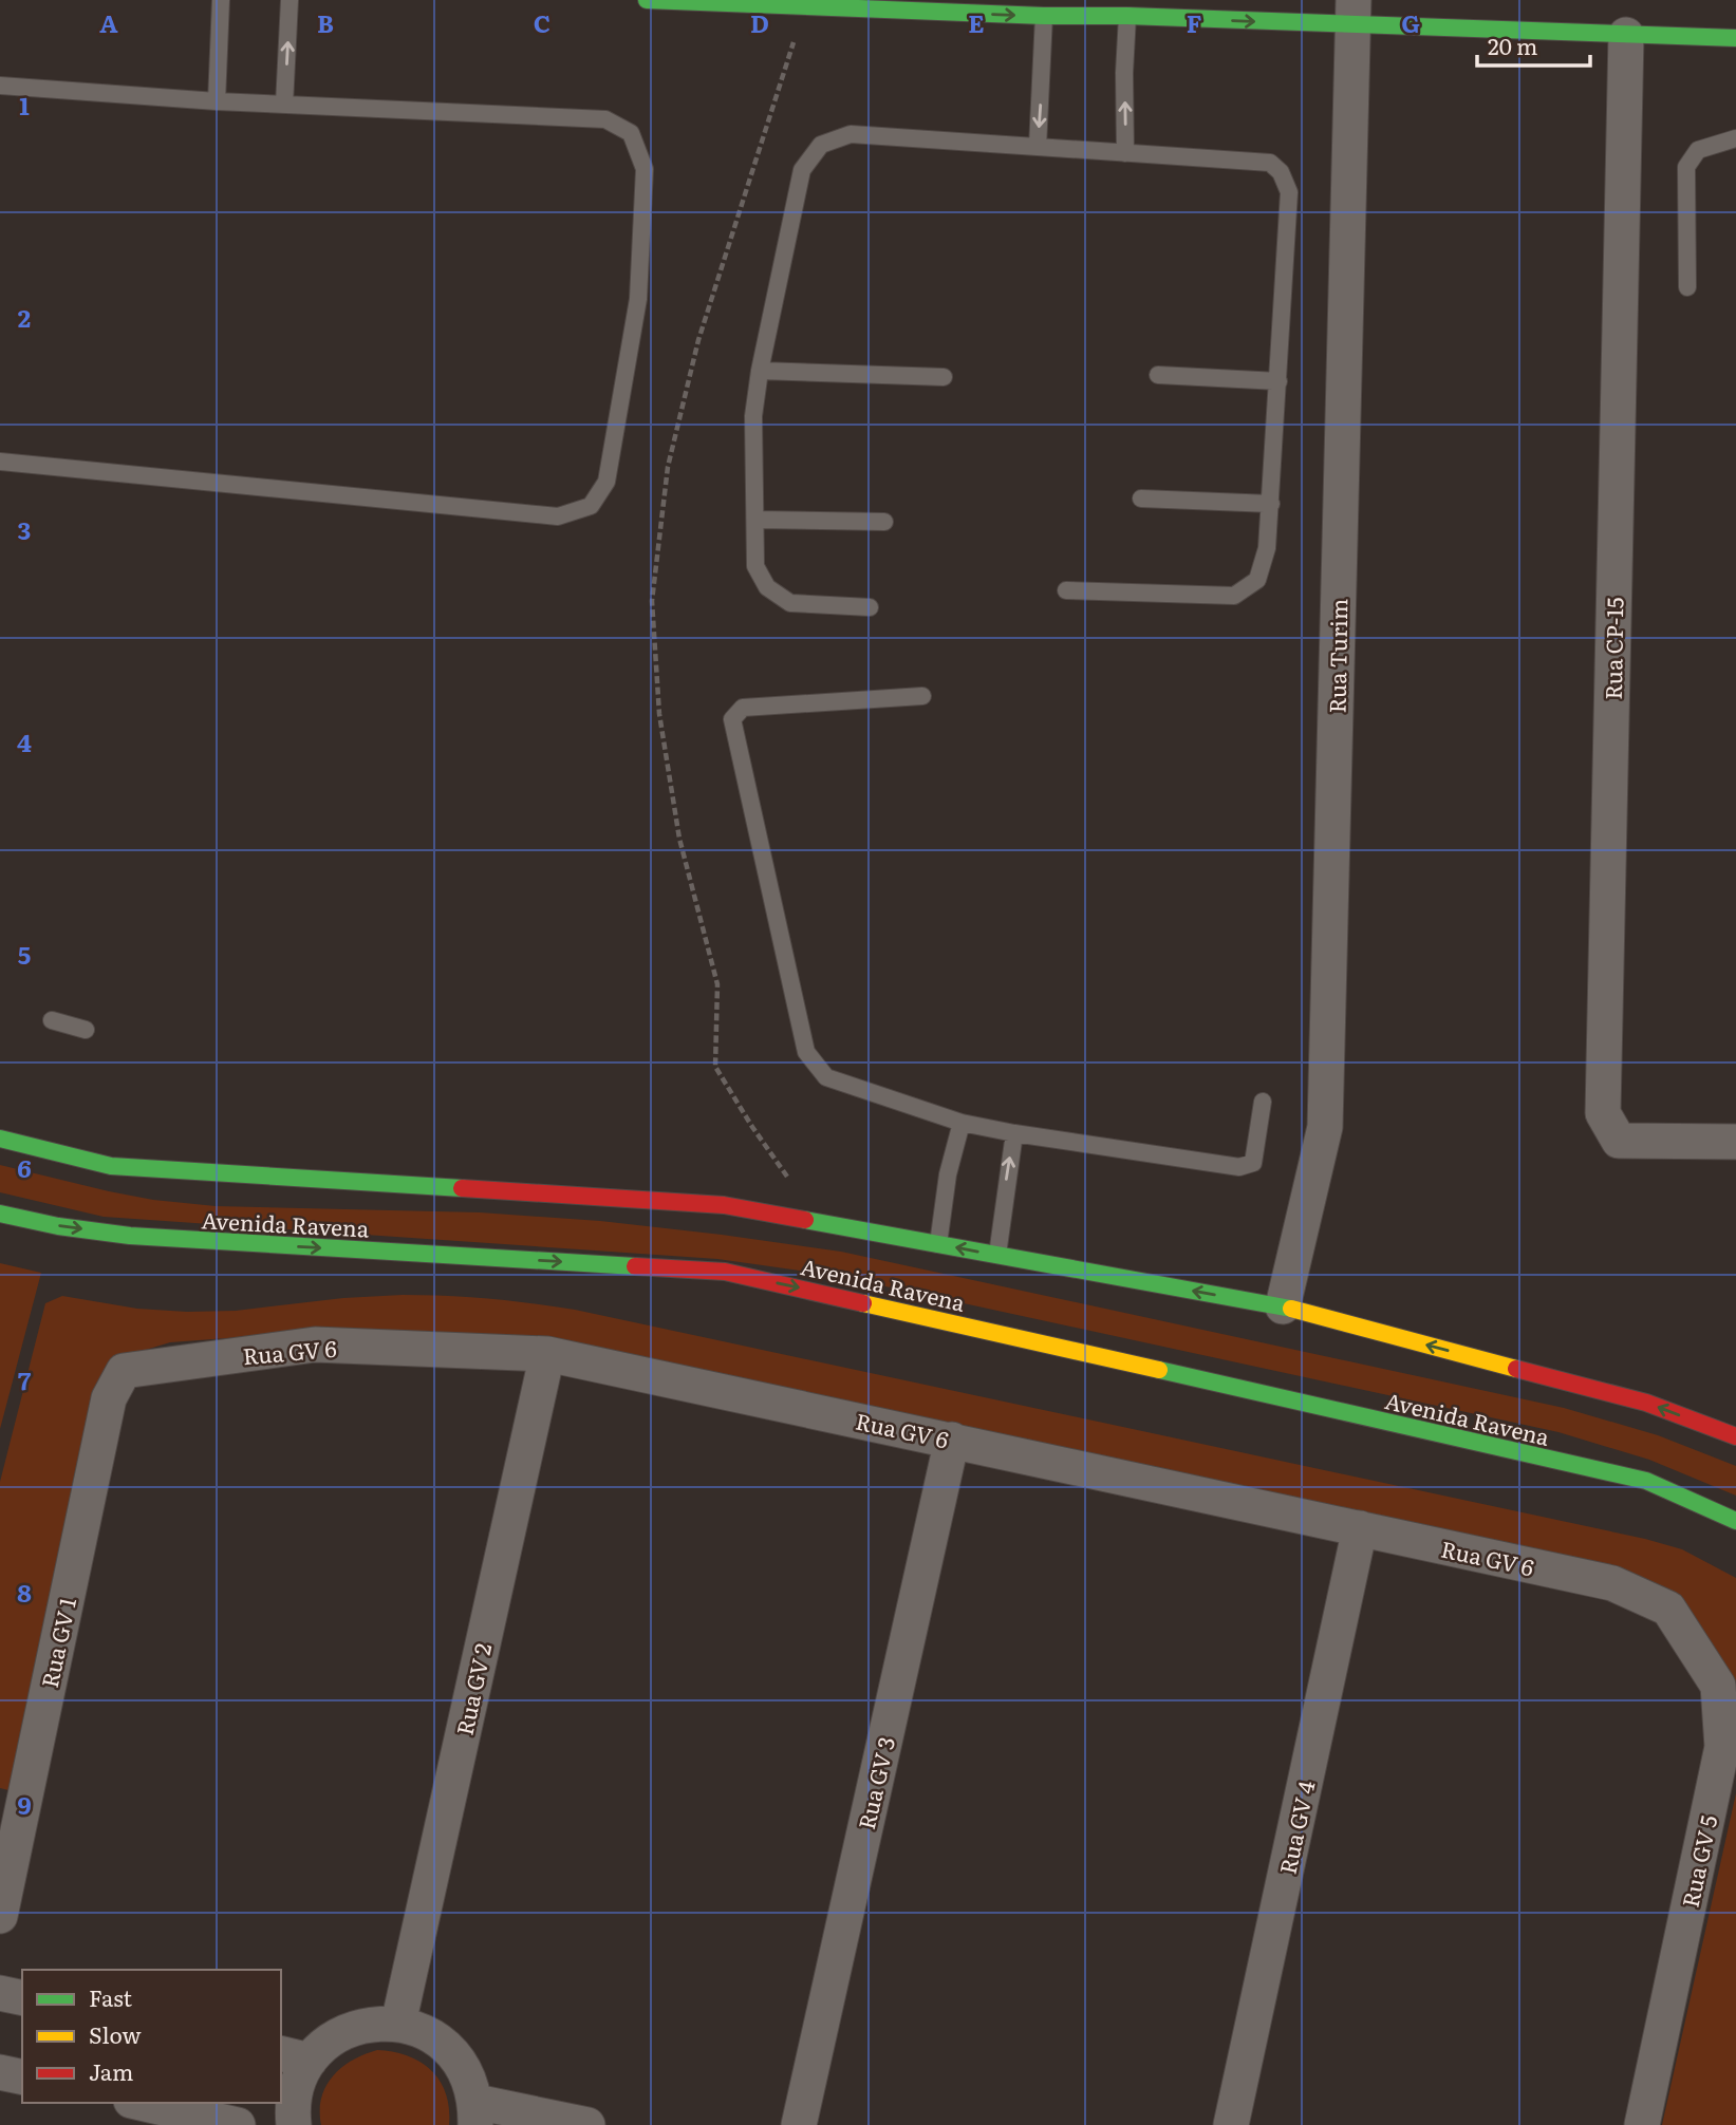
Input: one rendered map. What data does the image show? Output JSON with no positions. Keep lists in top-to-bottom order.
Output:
{
  "streets": {
    "street": [
      "Rua CP-15",
      "Rua Turim",
      "Avenida Ravena",
      "Rua GV 6",
      "Rua GV 1",
      "Rua GV 2",
      "Rua GV 3",
      "Rua GV 4",
      "Rua GV 5"
    ]
  },
  "crossings": [
    ["Rua Turim", "Avenida Ravena"],
    ["Rua GV 6", "Rua GV 1"],
    ["Rua GV 6", "Rua GV 2"],
    ["Rua GV 6", "Rua GV 3"],
    ["Rua GV 6", "Rua GV 4"],
    ["Rua GV 6", "Rua GV 5"]
  ],
  "legend": ["Fast", "Slow", "Jam"],
  "scale_bar": "20 m",
  "grid": {
    "columns": [
      "A",
      "B",
      "C",
      "D",
      "E",
      "F",
      "G"
    ],
    "rows": [
      "1",
      "2",
      "3",
      "4",
      "5",
      "6",
      "7",
      "8",
      "9"
    ]
  }
}
